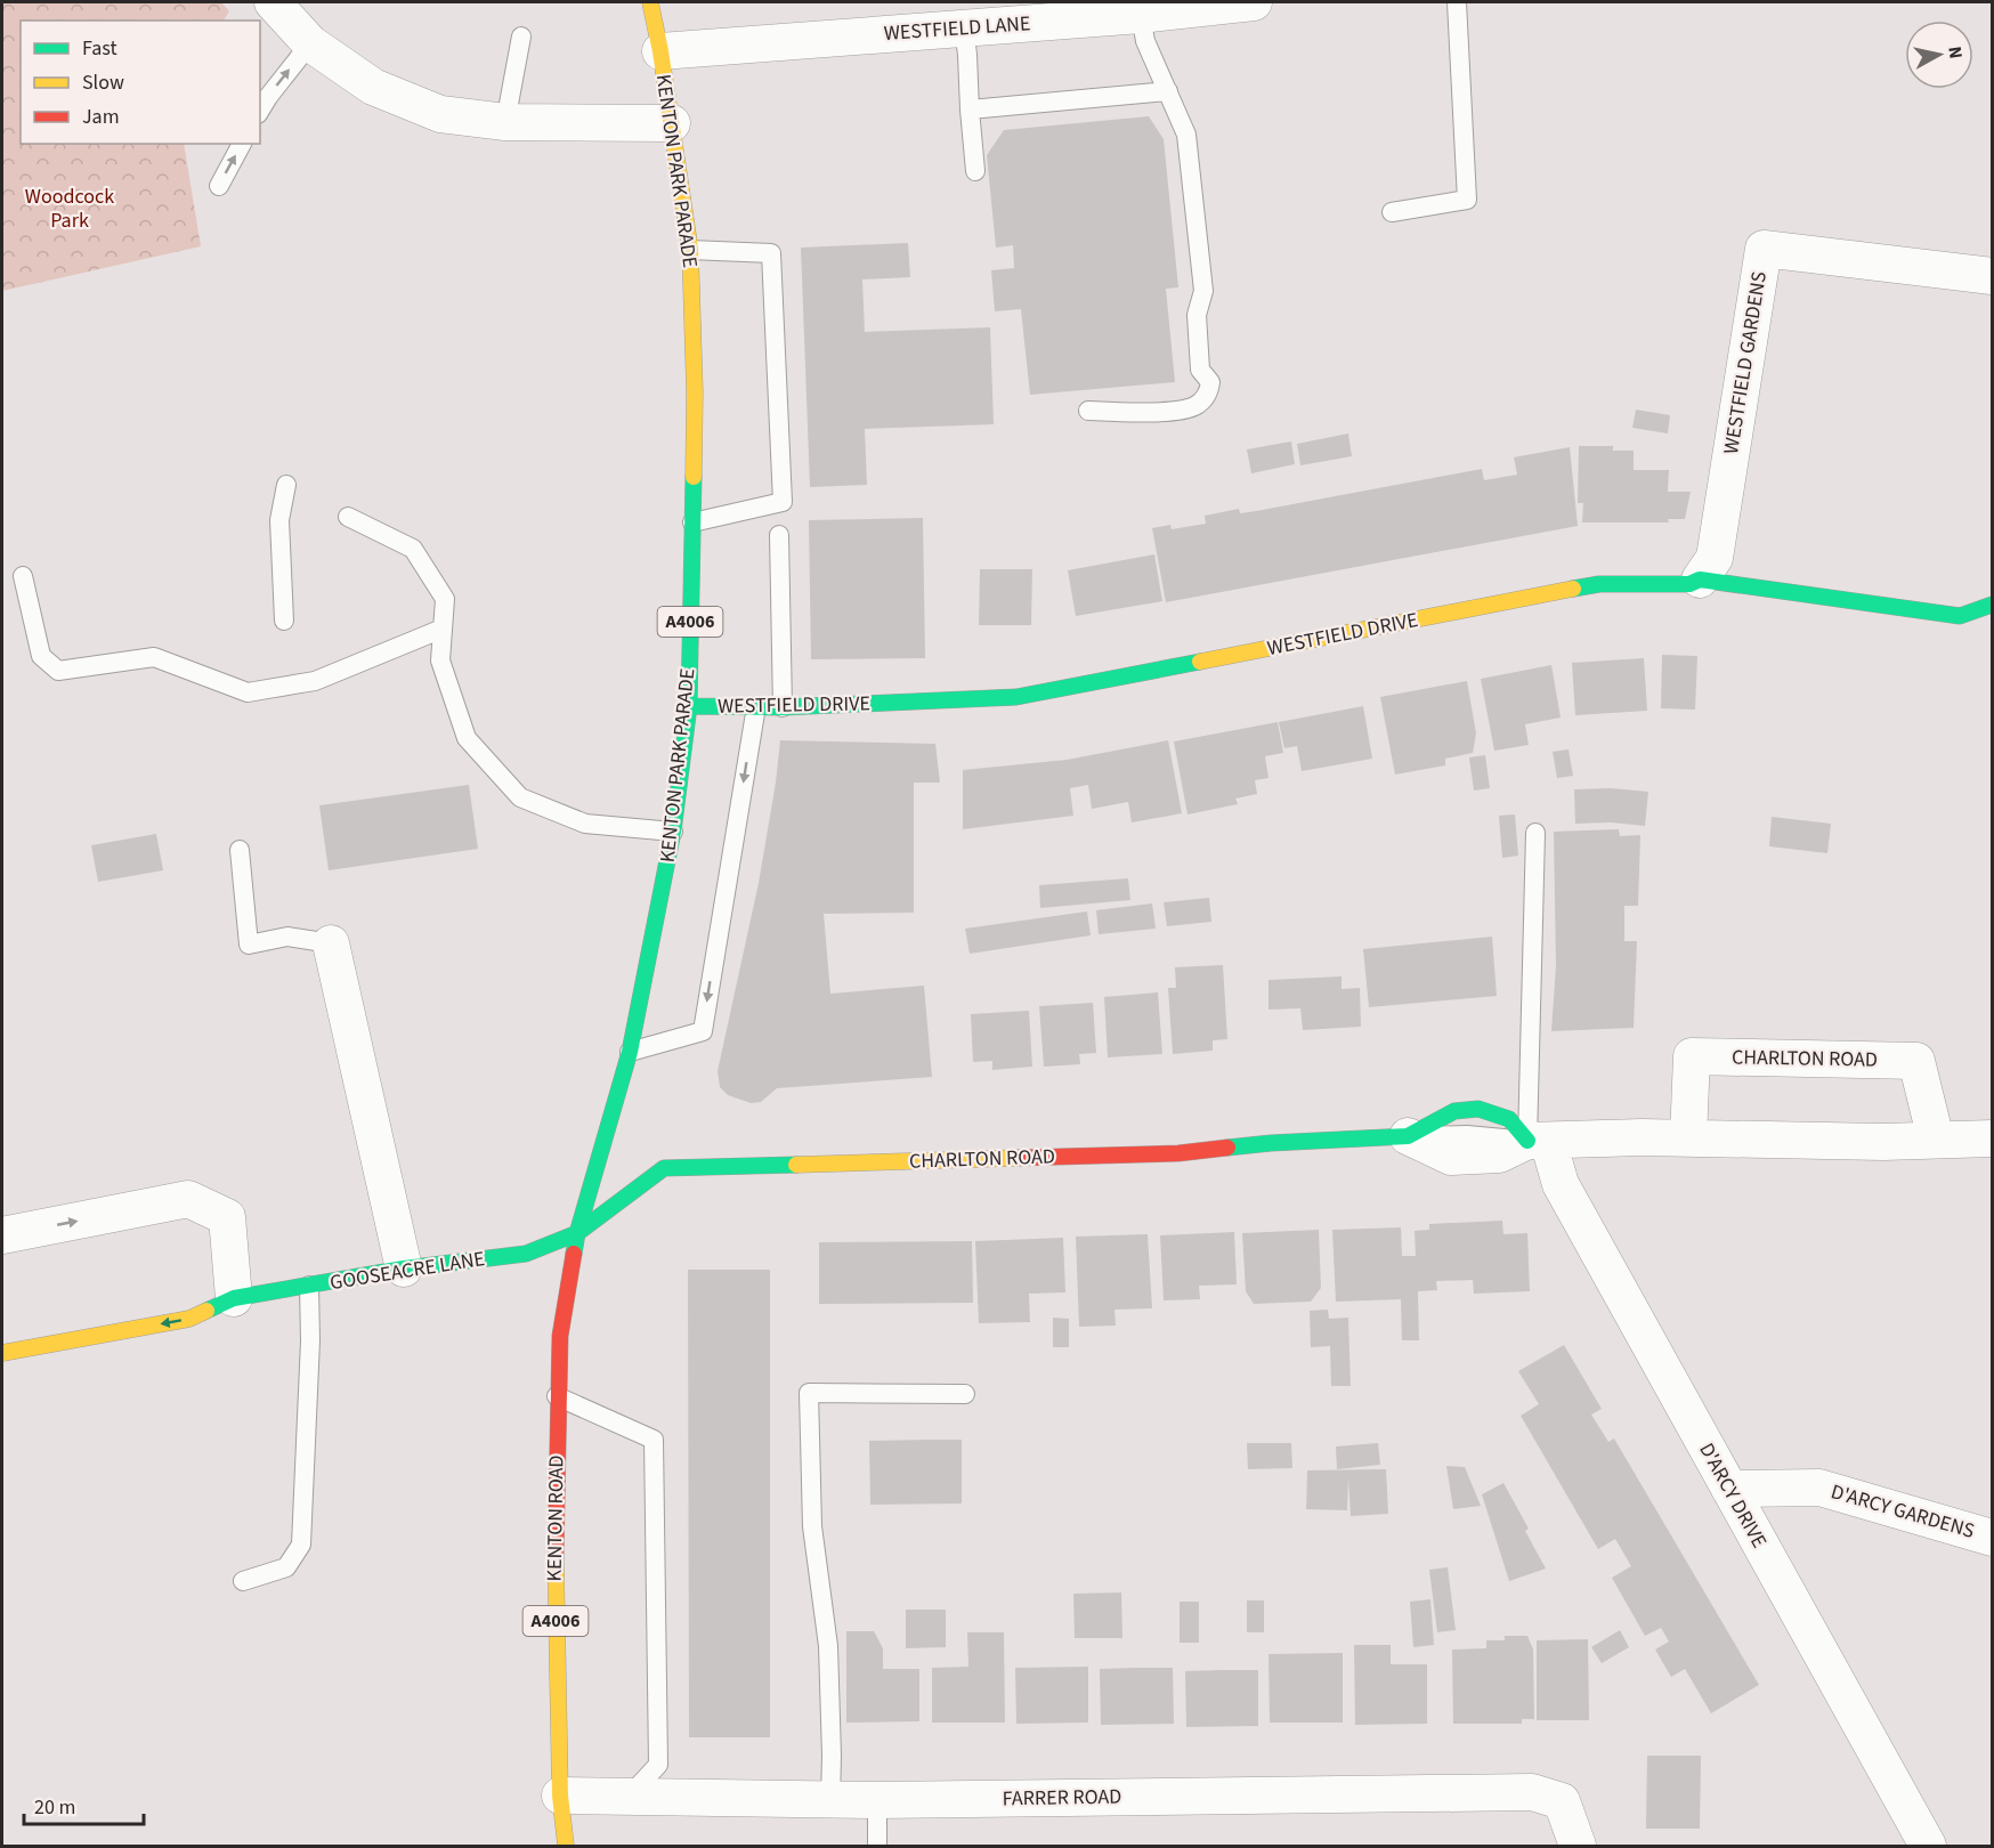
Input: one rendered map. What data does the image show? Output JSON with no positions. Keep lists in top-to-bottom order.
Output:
{
  "streets": {
    "street": [
      "WESTFIELD LANE",
      "KENTON PARK PARADE",
      "WESTFIELD GARDENS",
      "A4006",
      "WESTFIELD DRIVE",
      "CHARLTON ROAD",
      "GOOSEACRE LANE",
      "D'ARCY DRIVE",
      "D'ARCY GARDENS",
      "KENTON ROAD",
      "FARRER ROAD"
    ]
  },
  "crossings": [
    ["WESTFIELD LANE", "KENTON PARK PARADE"],
    ["KENTON PARK PARADE", "WESTFIELD DRIVE"],
    ["KENTON PARK PARADE", "CHARLTON ROAD"],
    ["KENTON PARK PARADE", "GOOSEACRE LANE"],
    ["KENTON PARK PARADE", "KENTON ROAD"],
    ["WESTFIELD GARDENS", "WESTFIELD DRIVE"],
    ["CHARLTON ROAD", "GOOSEACRE LANE"],
    ["CHARLTON ROAD", "D'ARCY DRIVE"],
    ["CHARLTON ROAD", "KENTON ROAD"],
    ["GOOSEACRE LANE", "KENTON ROAD"],
    ["D'ARCY DRIVE", "D'ARCY GARDENS"],
    ["KENTON ROAD", "FARRER ROAD"]
  ],
  "one_way": ["GOOSEACRE LANE"],
  "parks": ["Woodcock Park"],
  "legend": ["Fast", "Slow", "Jam"],
  "scale_bar": "20 m",
  "north": "right"
}
